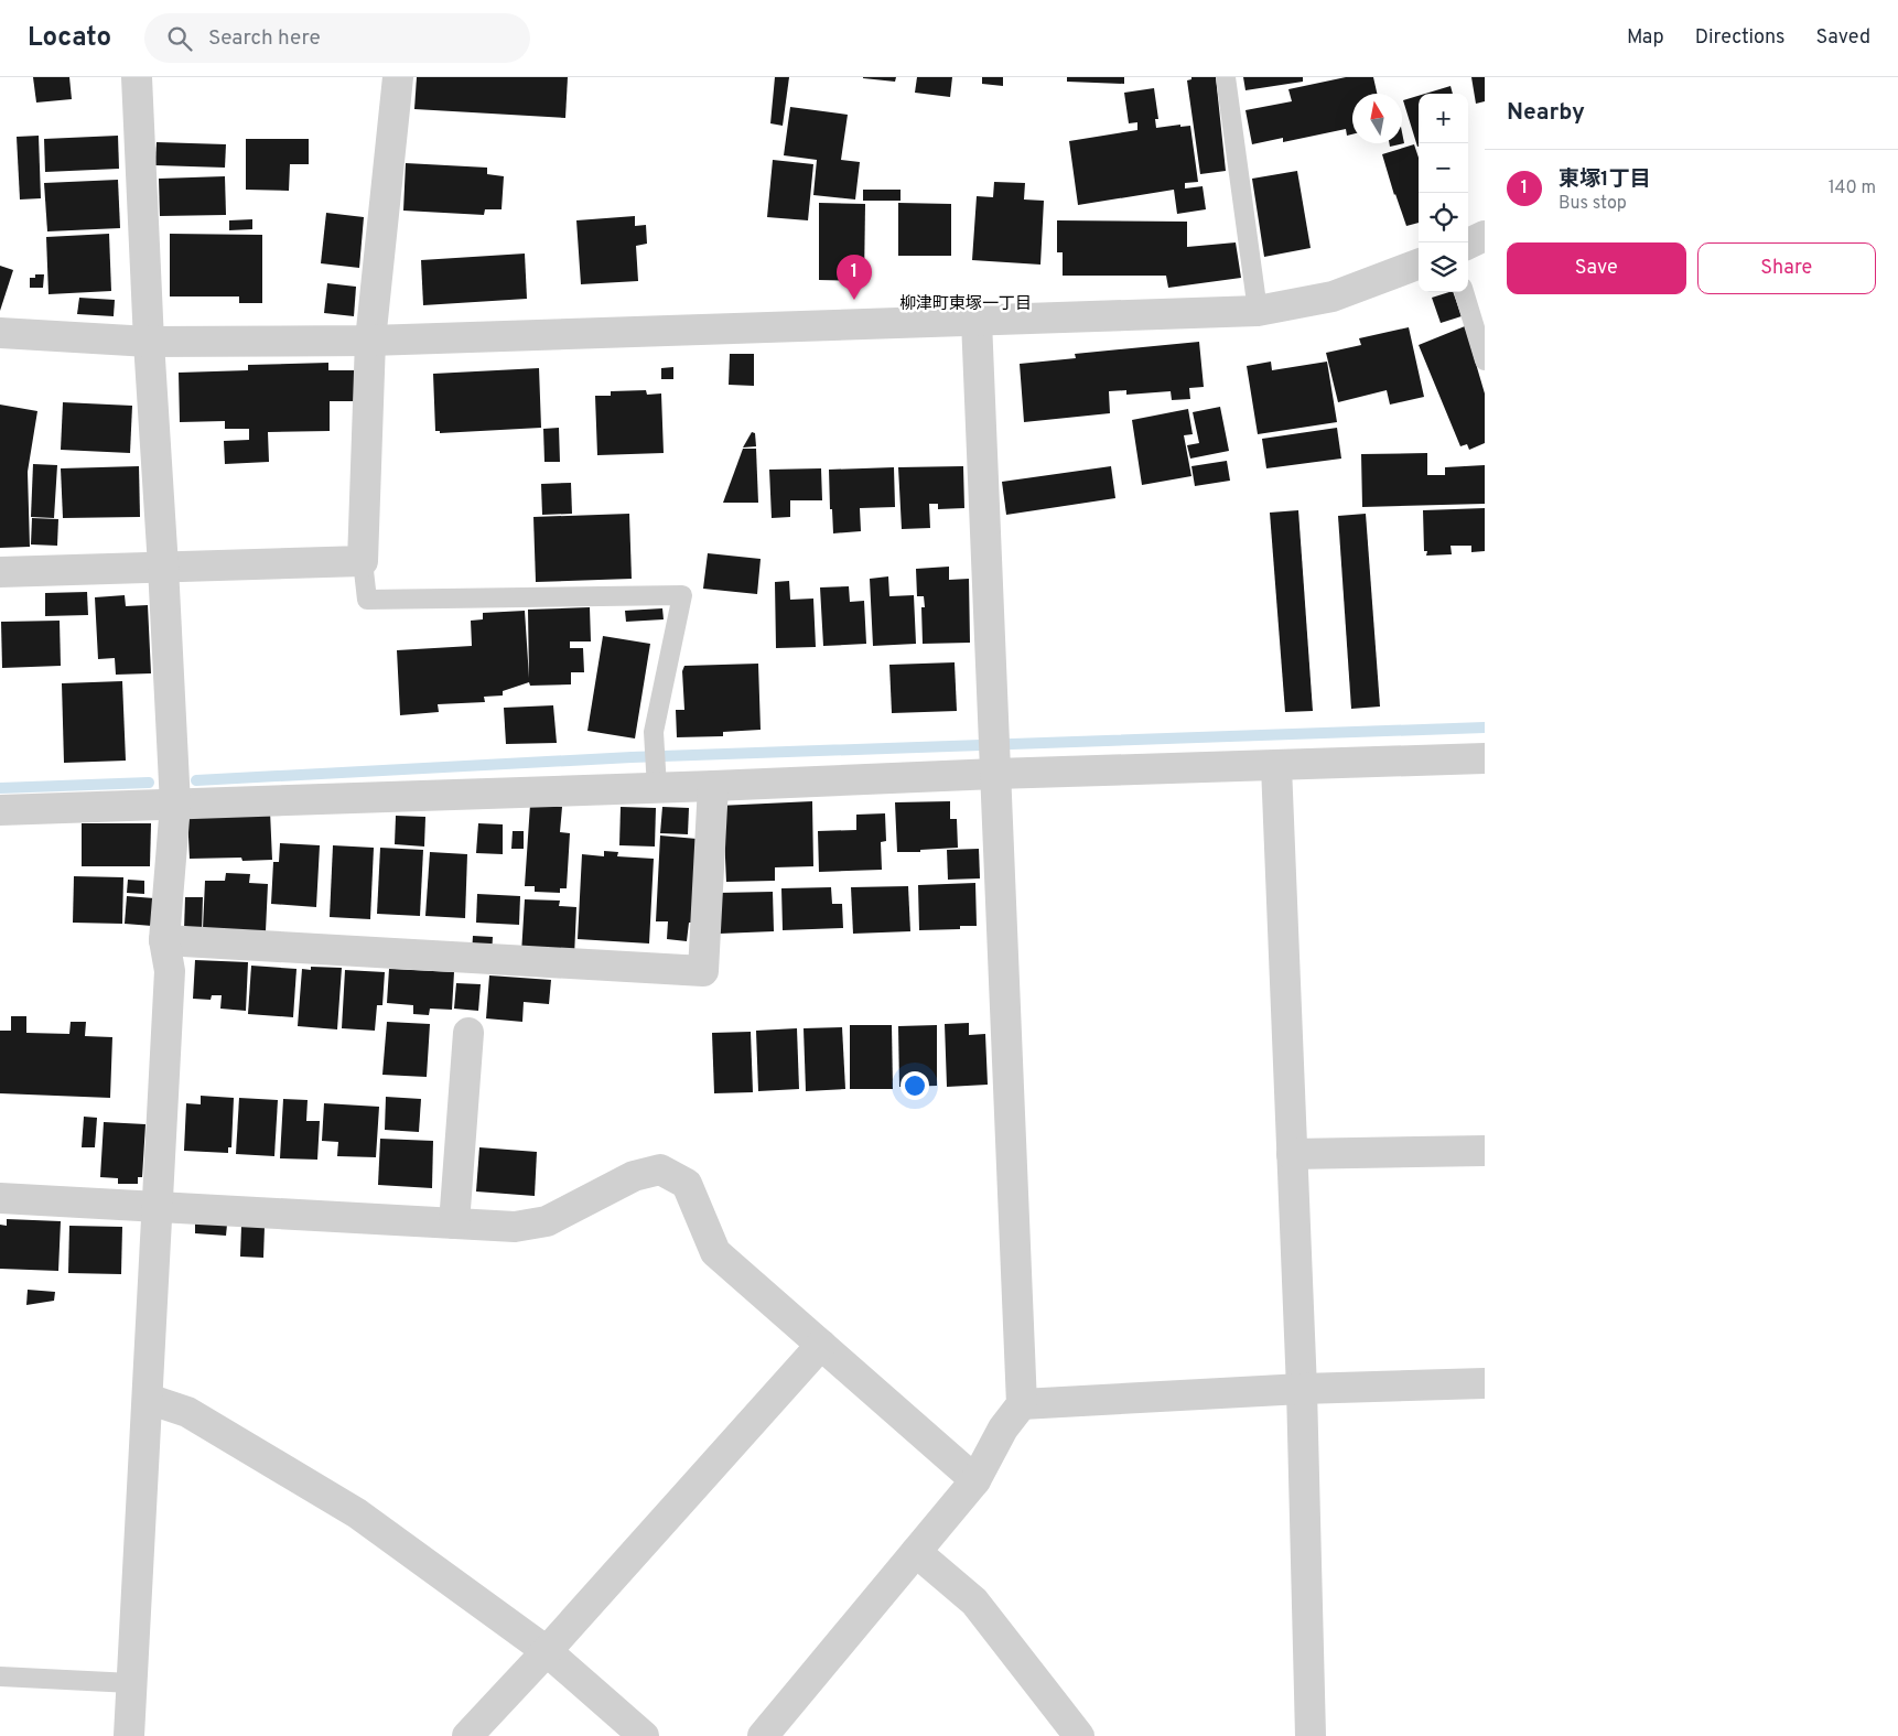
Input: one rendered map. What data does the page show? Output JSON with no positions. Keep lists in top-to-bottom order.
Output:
{
  "districts": ["柳津町東塚一丁目"],
  "north": "top",
  "page": {
    "header": "Locato",
    "search": "Search here",
    "nav": ["Map", "Directions", "Saved"],
    "heading": "Nearby",
    "map_buttons": ["+", "−"],
    "list": [
      {
        "mark": "1",
        "name": "東塚1丁目",
        "note": "Bus stop",
        "value": "140 m"
      }
    ],
    "buttons": ["Save", "Share"],
    "pins": "1"
  }
}
